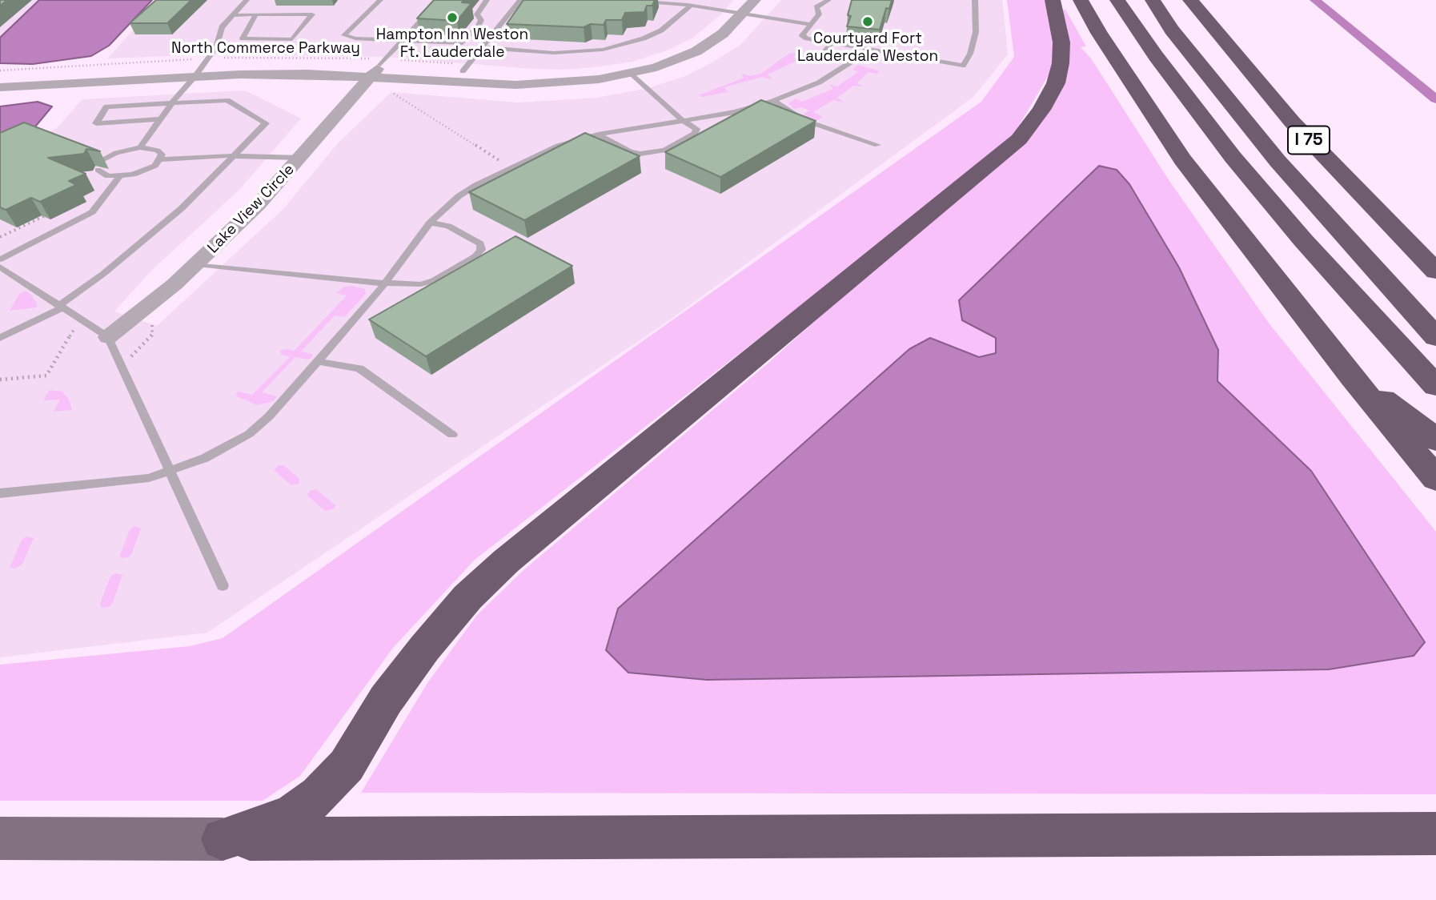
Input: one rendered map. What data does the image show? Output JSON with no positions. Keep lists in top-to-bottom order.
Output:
{
  "streets": {
    "highway": ["I 75"],
    "street": ["North Commerce Parkway", "Lake View Circle"]
  },
  "crossings": [
    ["North Commerce Parkway", "Lake View Circle"]
  ],
  "places": ["Hampton Inn Weston Ft. Lauderdale", "Courtyard Fort Lauderdale Weston"]
}
